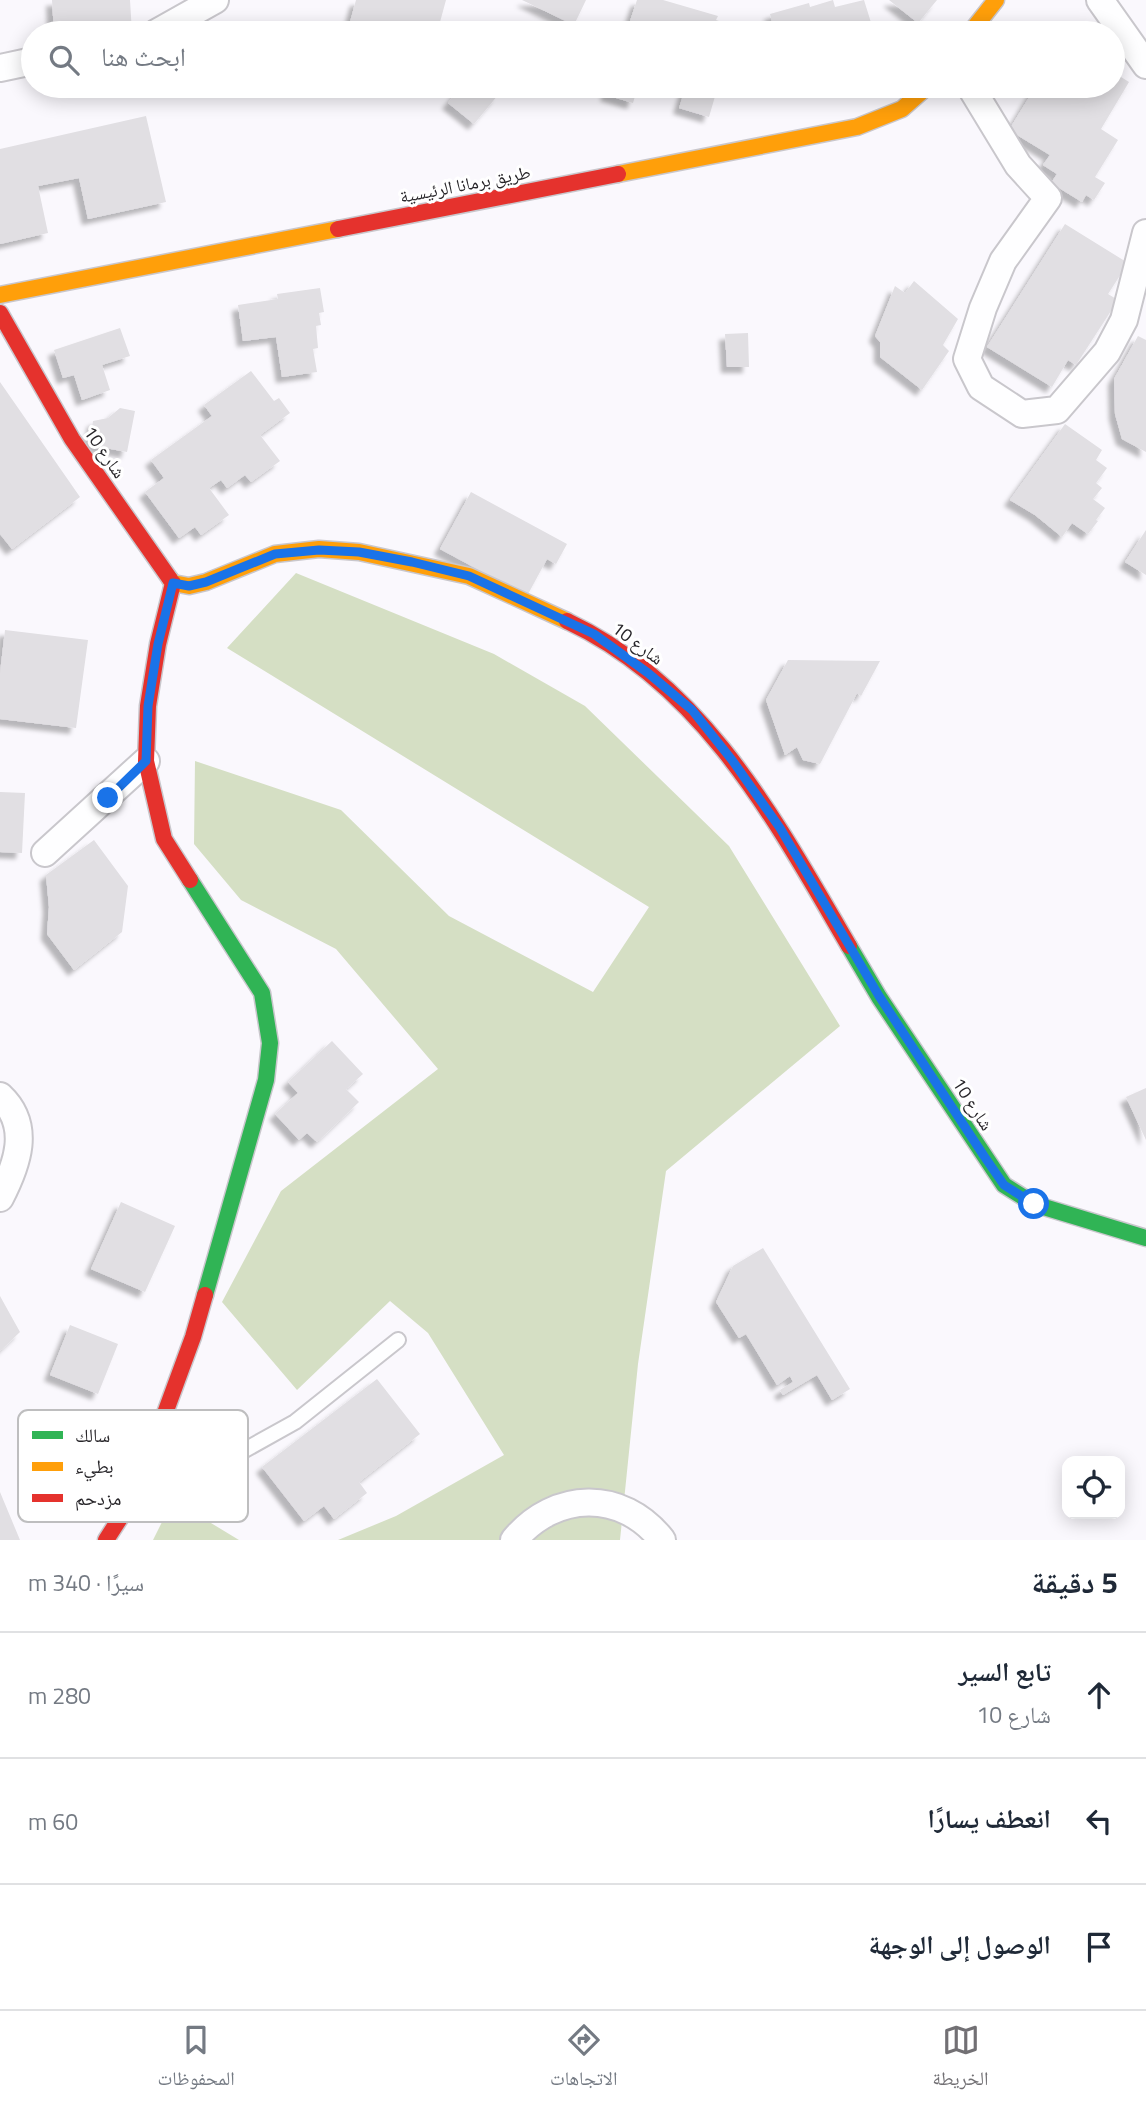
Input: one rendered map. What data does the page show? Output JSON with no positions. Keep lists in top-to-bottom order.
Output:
{
  "streets": {
    "street": ["طريق برمانا الرئيسية", "شارع 10"]
  },
  "legend": ["سالك", "بطيء", "مزدحم"],
  "page": {
    "search": "ابحث هنا",
    "heading": ["5 دقيقة", "سيرًا · 340 m"],
    "list": [
      ["تابع السير", "شارع 10", "280 m"],
      ["انعطف يسارًا", "60 m"],
      "الوصول إلى الوجهة"
    ],
    "nav": ["الخريطة", "الاتجاهات", "المحفوظات"]
  }
}
